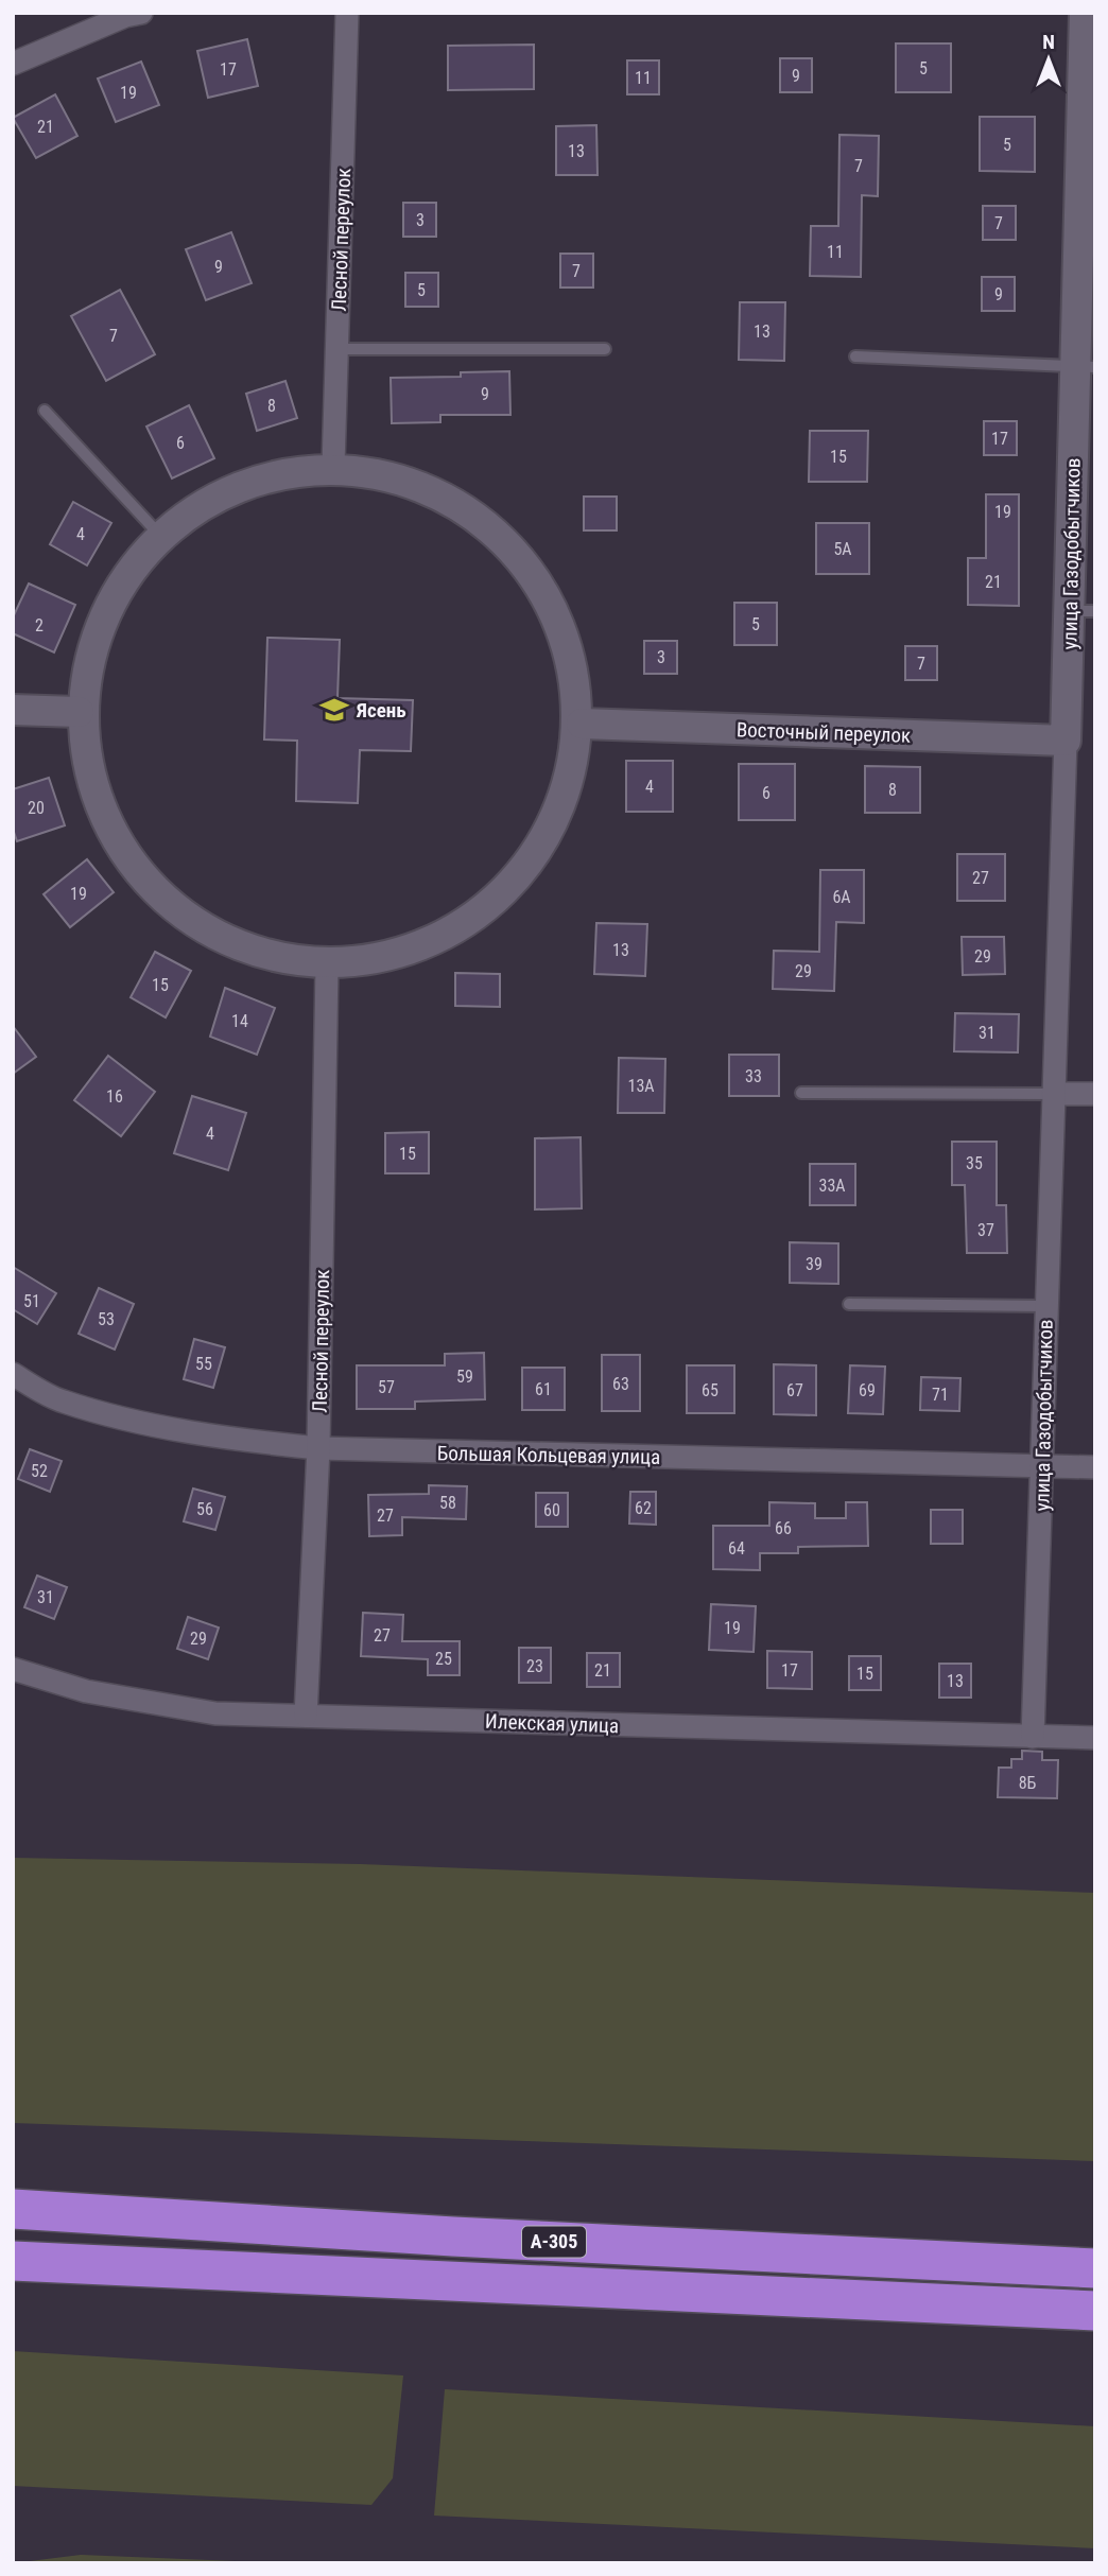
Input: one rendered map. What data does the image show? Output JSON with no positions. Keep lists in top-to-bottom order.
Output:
{
  "streets": {
    "highway": ["А-305"],
    "street": [
      "Лесной переулок",
      "улица Газодобытчиков",
      "Восточный переулок",
      "Большая Кольцевая улица",
      "Илекская улица"
    ]
  },
  "crossings": [
    ["Лесной переулок", "Большая Кольцевая улица"],
    ["Лесной переулок", "Илекская улица"],
    ["улица Газодобытчиков", "Восточный переулок"],
    ["улица Газодобытчиков", "Большая Кольцевая улица"],
    ["улица Газодобытчиков", "Илекская улица"]
  ],
  "places": {
    "school or university": ["Ясень"]
  },
  "house_numbers": [
    "5",
    "17",
    "9",
    "11",
    "19",
    "21",
    "5",
    "13",
    "7",
    "3",
    "7",
    "11",
    "9",
    "7",
    "5",
    "9",
    "13",
    "7",
    "9",
    "8",
    "17",
    "6",
    "15",
    "19",
    "4",
    "5А",
    "21",
    "5",
    "2",
    "3",
    "7",
    "4",
    "8",
    "6",
    "20",
    "27",
    "19",
    "6А",
    "13",
    "29",
    "29",
    "15",
    "14",
    "31",
    "33",
    "13А",
    "16",
    "4",
    "15",
    "35",
    "33А",
    "37",
    "39",
    "51",
    "53",
    "55",
    "59",
    "63",
    "57",
    "61",
    "65",
    "67",
    "69",
    "71",
    "52",
    "58",
    "62",
    "56",
    "60",
    "27",
    "66",
    "64",
    "31",
    "19",
    "27",
    "29",
    "25",
    "23",
    "21",
    "17",
    "15",
    "13",
    "8Б"
  ],
  "north": "top"
}
